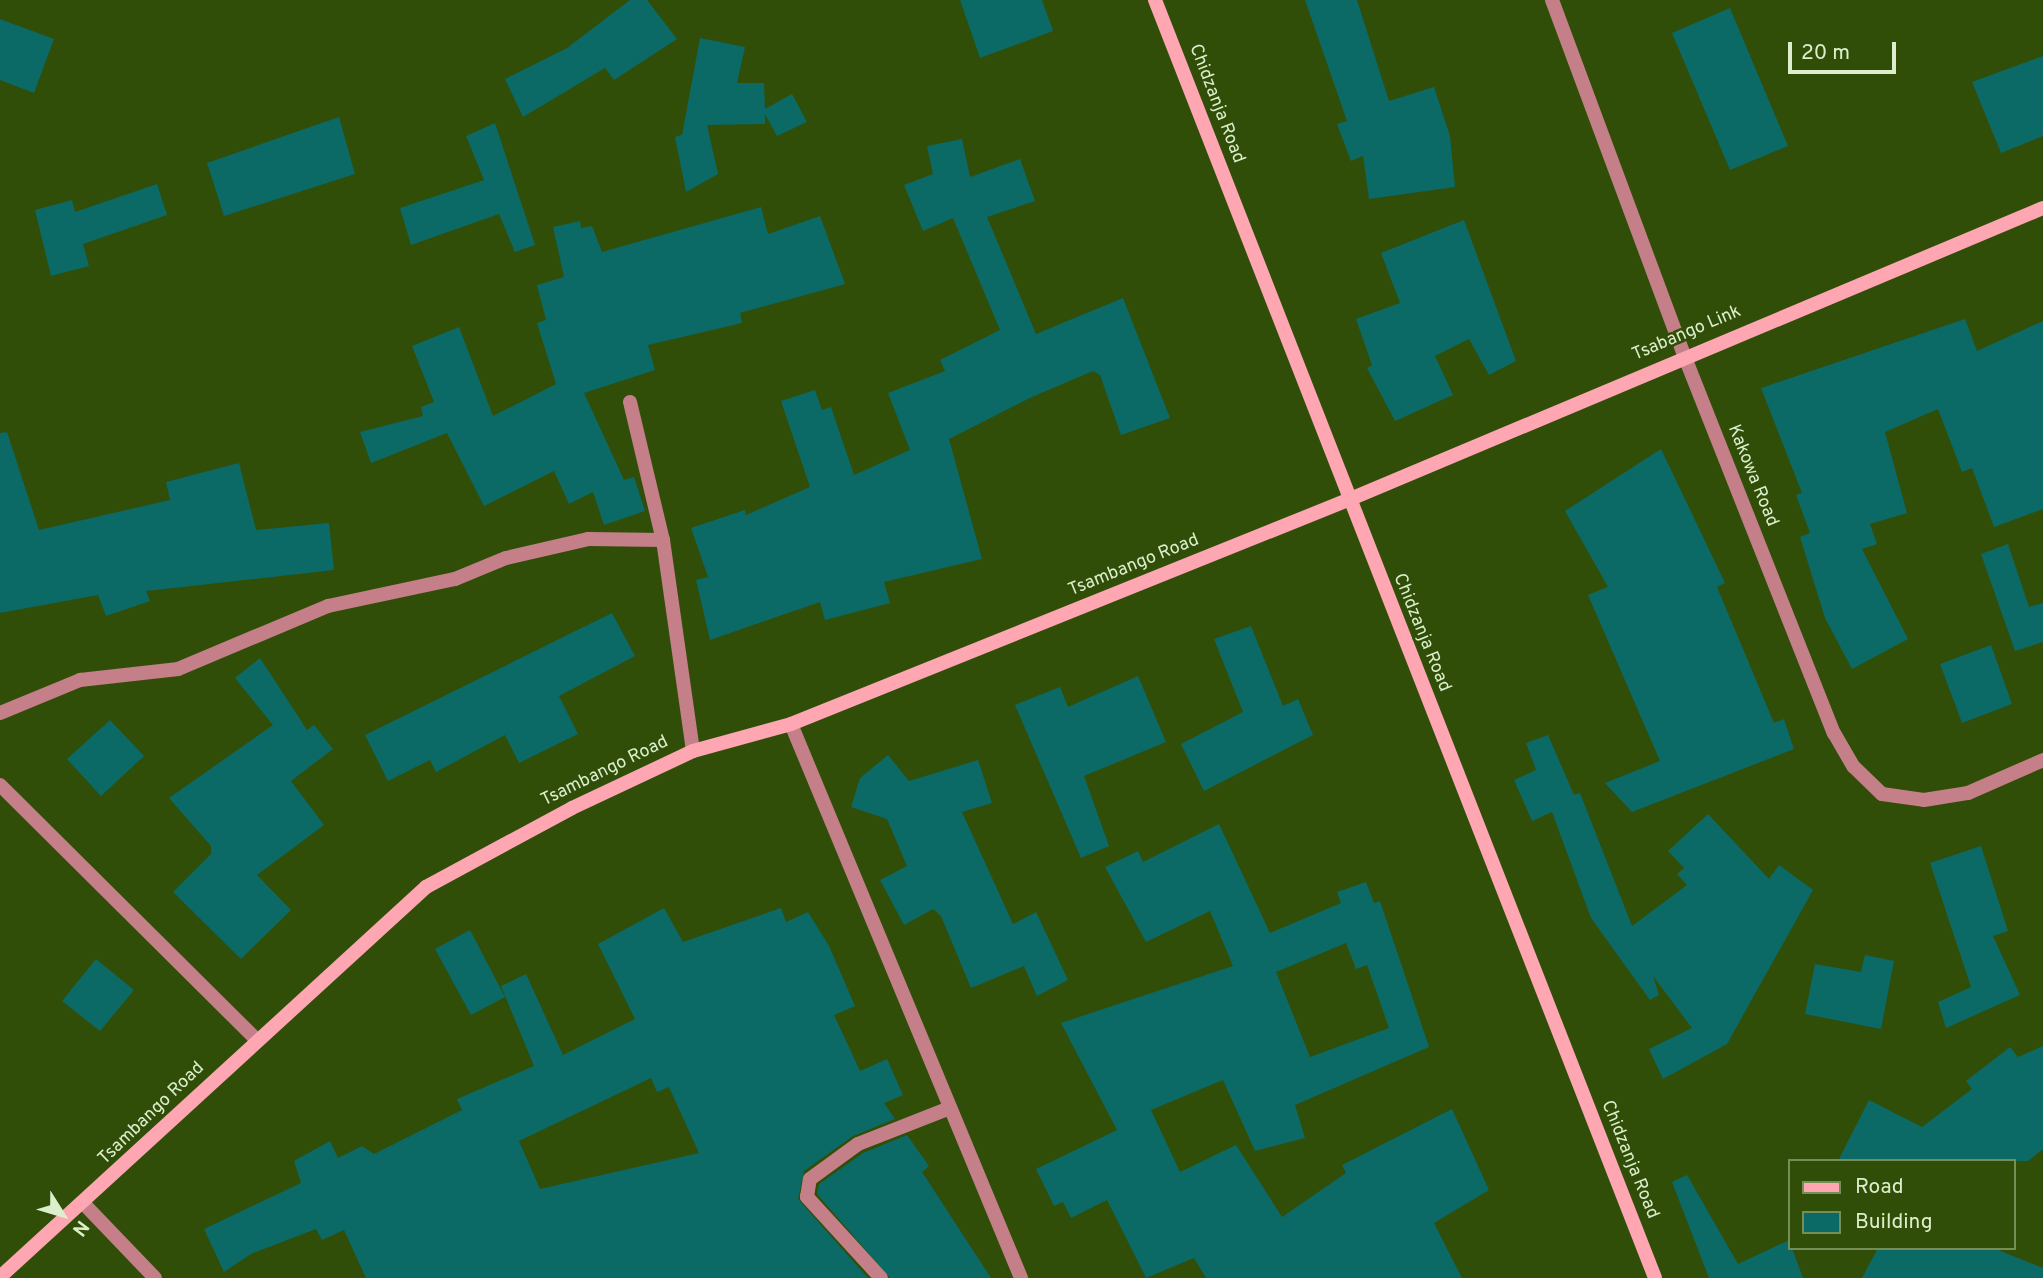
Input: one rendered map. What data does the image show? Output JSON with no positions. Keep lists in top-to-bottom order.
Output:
{
  "streets": {
    "street": [
      "Chidzanja Road",
      "Tsabango Link",
      "Kakowa Road",
      "Tsambango Road"
    ]
  },
  "crossings": [
    ["Chidzanja Road", "Tsabango Link"],
    ["Chidzanja Road", "Tsambango Road"],
    ["Tsabango Link", "Kakowa Road"],
    ["Tsabango Link", "Tsambango Road"]
  ],
  "legend": ["Road", "Building"],
  "scale_bar": "20 m",
  "north": "bottom right"
}
